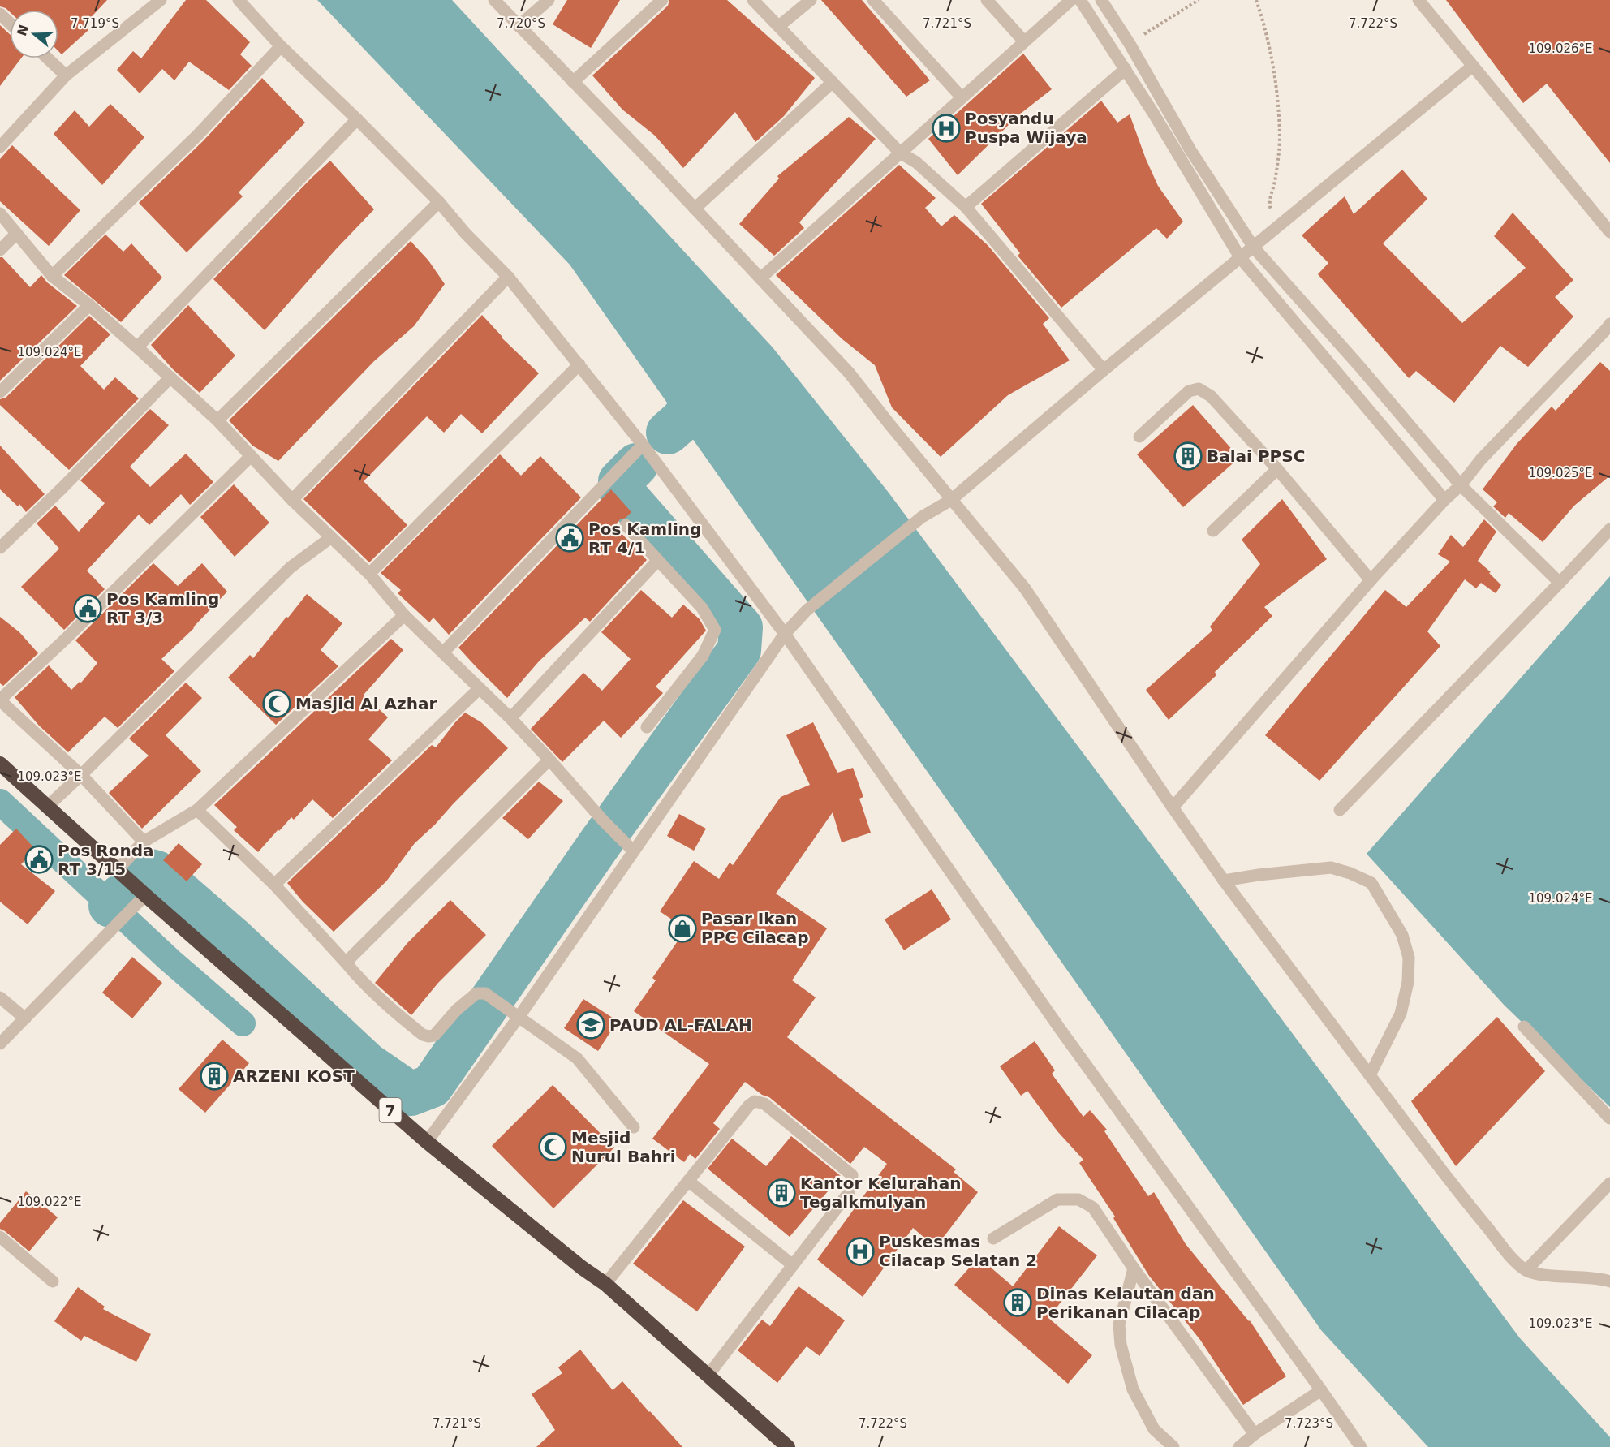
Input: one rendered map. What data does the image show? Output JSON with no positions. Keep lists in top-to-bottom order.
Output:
{
  "streets": {
    "highway": ["7"]
  },
  "places": {
    "hospital": ["Posyandu Puspa Wijaya", "Puskesmas Cilacap Selatan 2"],
    "building": [
      "Balai PPSC",
      "ARZENI KOST",
      "Kantor Kelurahan Tegalkmulyan",
      "Dinas Kelautan dan Perikanan Cilacap"
    ],
    "public building": ["Pos Kamling RT 4/1", "Pos Kamling RT 3/3", "Pos Ronda RT 3/15"],
    "mosque": ["Masjid Al Azhar", "Mesjid Nurul Bahri"],
    "shop": ["Pasar Ikan PPC Cilacap"],
    "school or university": ["PAUD AL-FALAH"]
  },
  "north": "left",
  "coordinates": [
    "7.719°S",
    "7.720°S",
    "7.721°S",
    "7.722°S",
    "109.026°E",
    "109.024°E",
    "109.025°E",
    "109.023°E",
    "109.022°E",
    "7.723°S"
  ]
}
